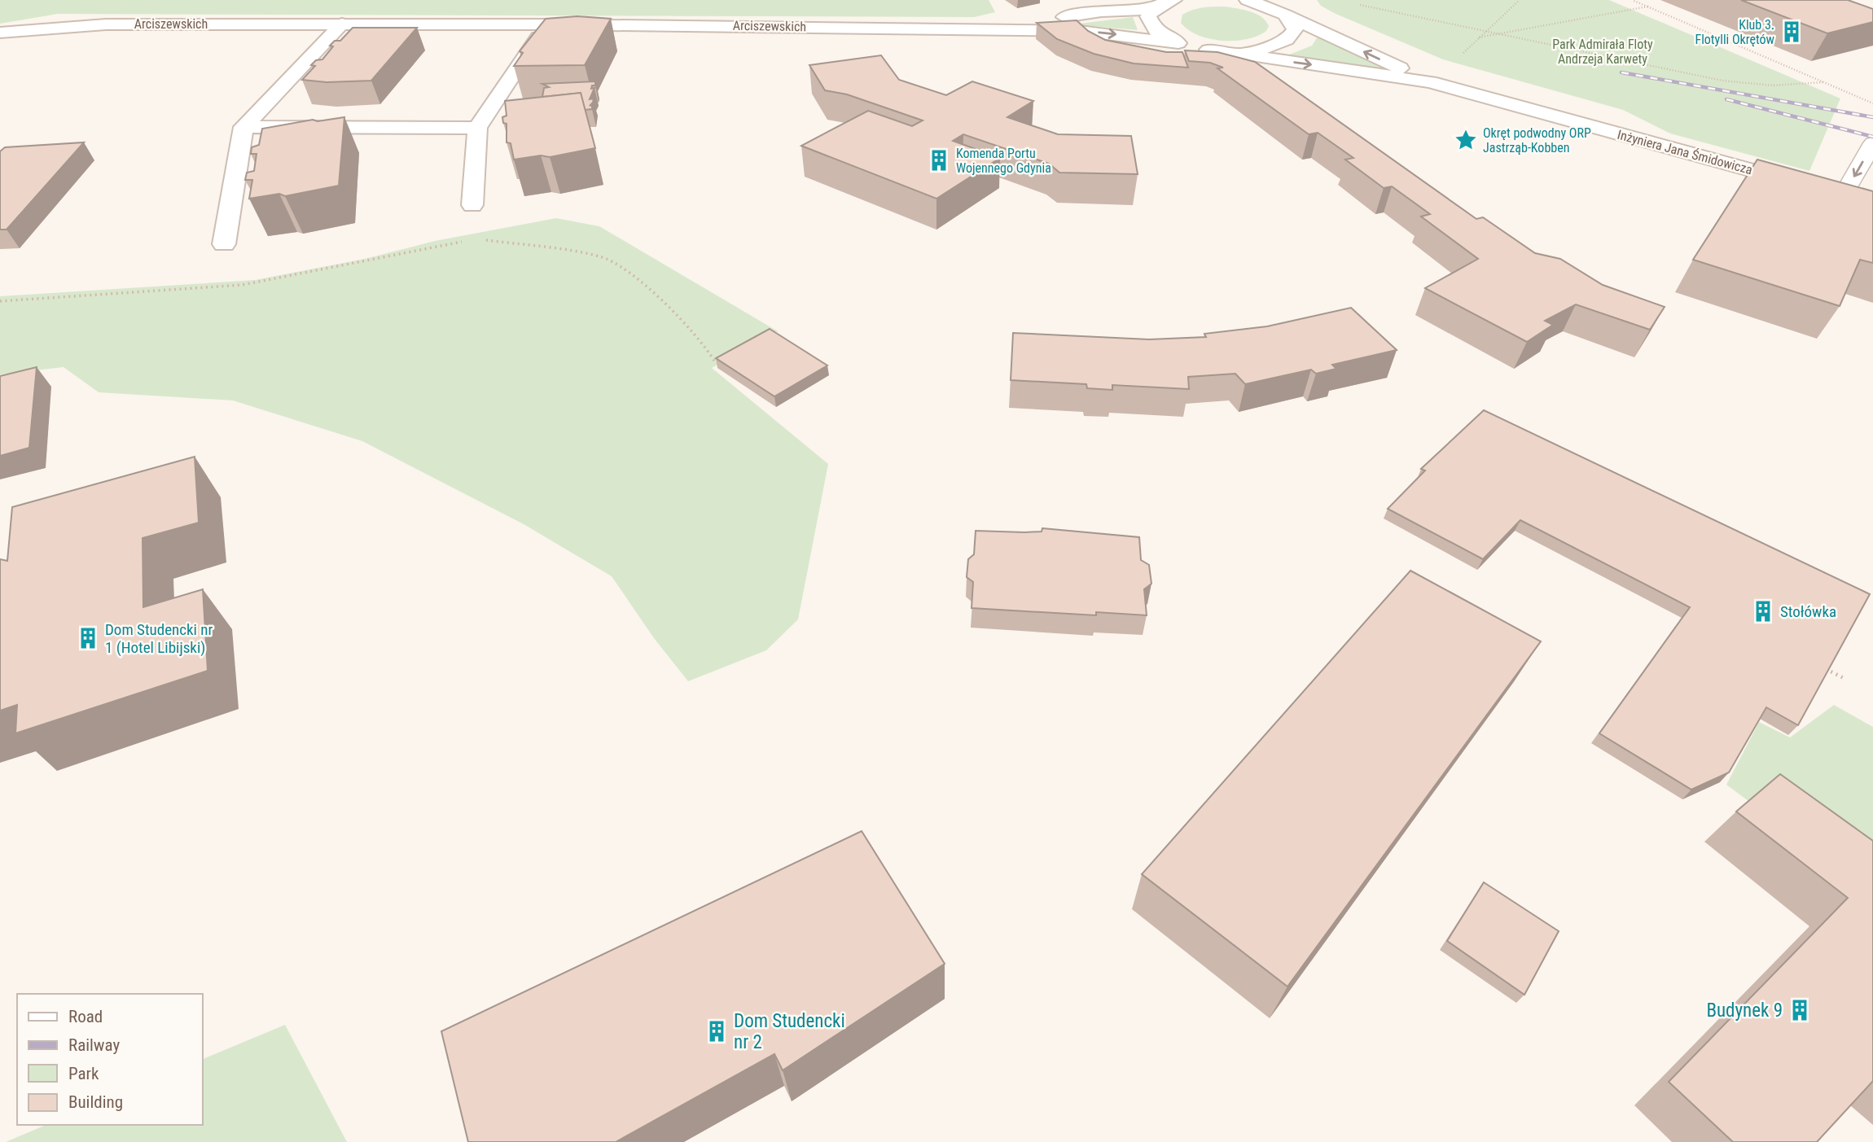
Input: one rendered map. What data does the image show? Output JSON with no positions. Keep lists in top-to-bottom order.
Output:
{
  "streets": {
    "street": ["Arciszewskich", "Inżyniera Jana Śmidowicza"]
  },
  "parks": ["Park Admirała Floty Andrzeja Karwety"],
  "places": {
    "building": [
      "Klub 3. Flotylli Okrętów",
      "Komenda Portu Wojennego Gdynia",
      "Stołówka",
      "Dom Studencki nr 1 (Hotel Libijski)",
      "Budynek 9",
      "Dom Studencki nr 2"
    ],
    "place": ["Okręt podwodny ORP Jastrząb-Kobben"]
  },
  "legend": [
    "Road",
    "Railway",
    "Park",
    "Building"
  ]
}
